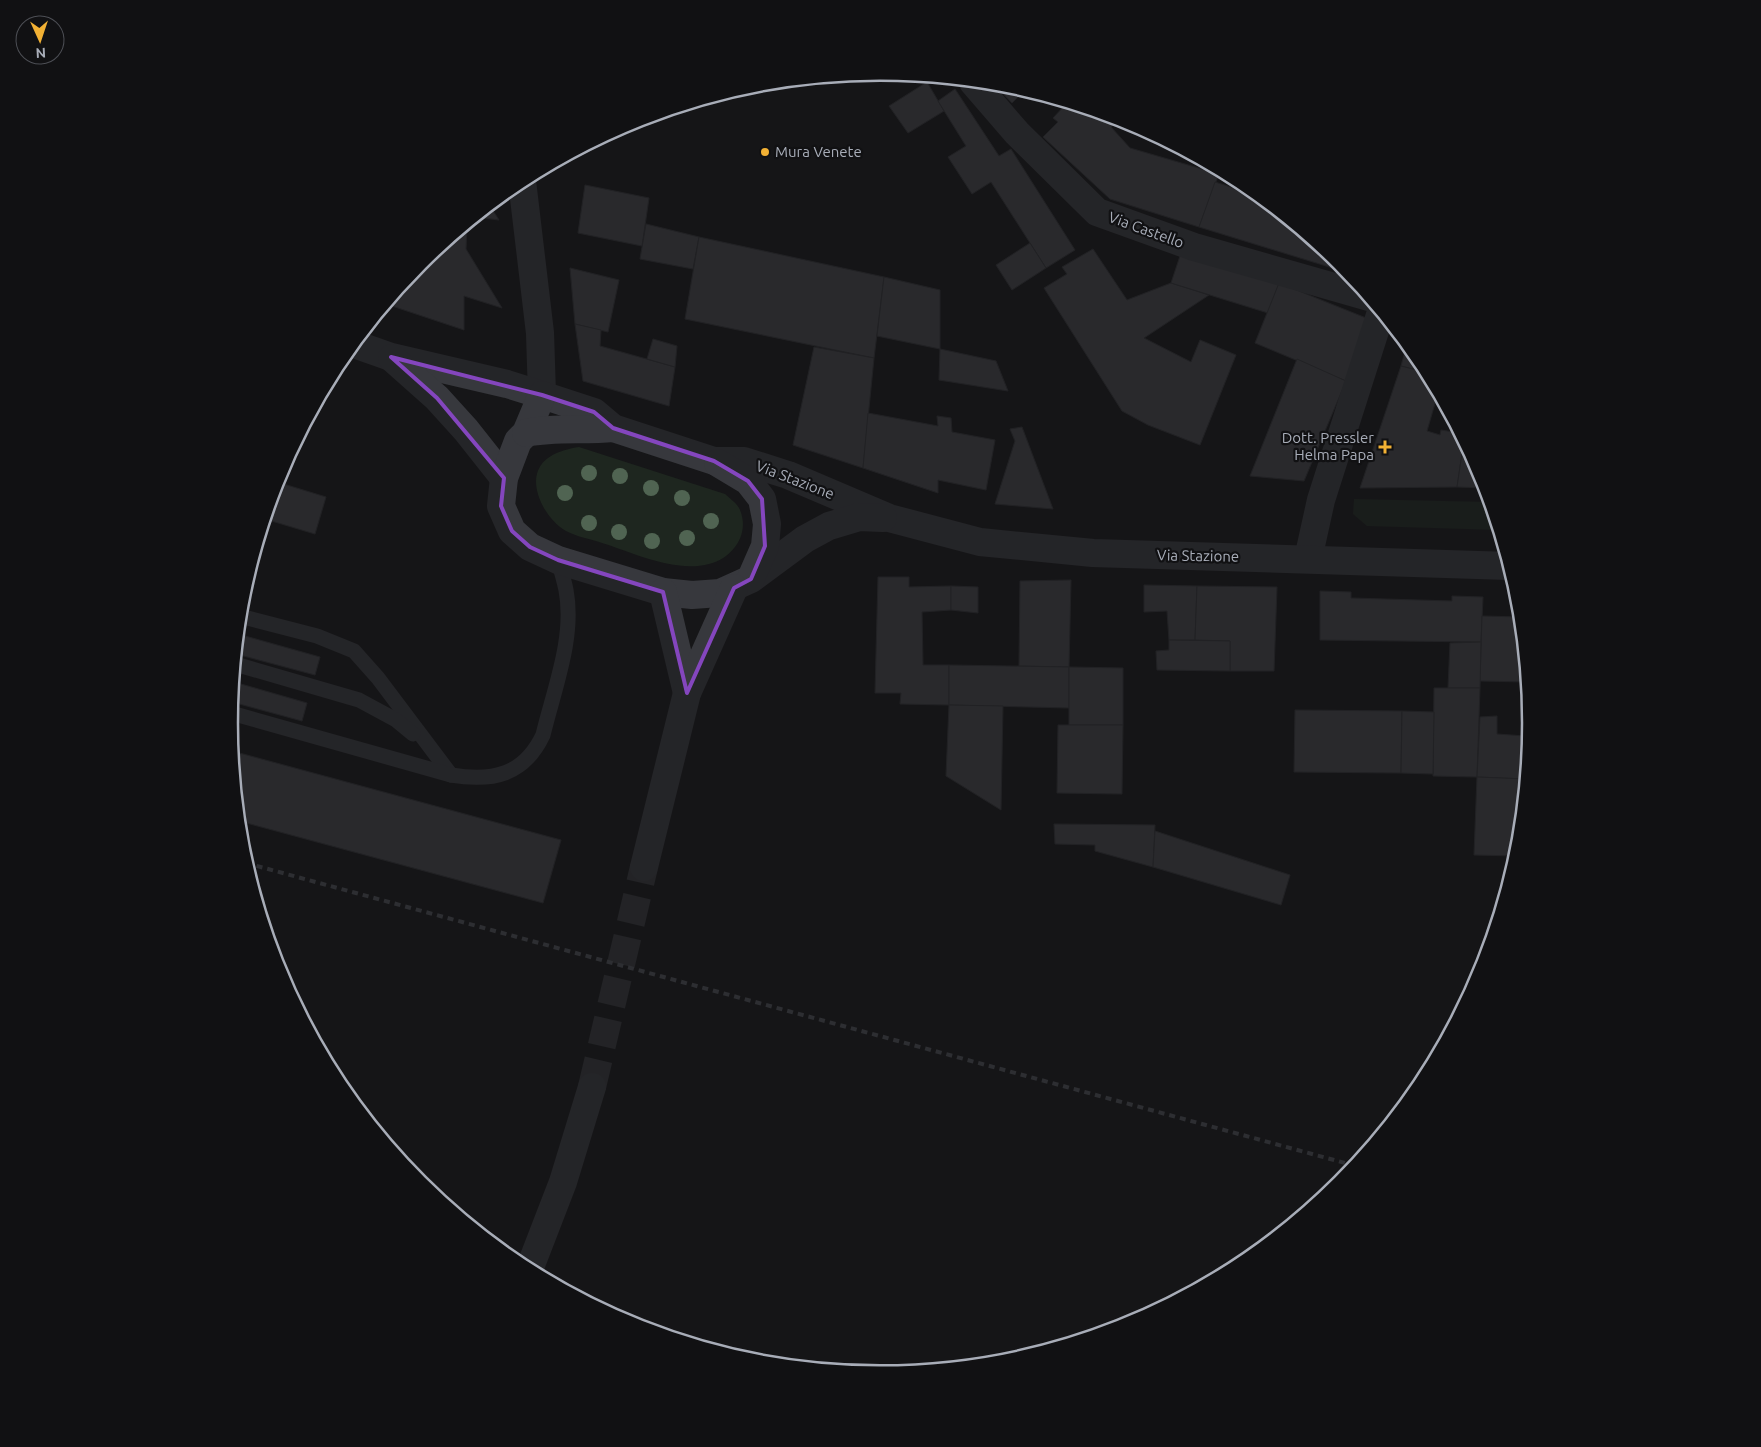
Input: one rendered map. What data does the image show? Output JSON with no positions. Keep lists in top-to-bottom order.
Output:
{
  "streets": {
    "street": ["Via Castello", "Via Stazione"]
  },
  "places": {
    "other": ["Mura Venete"],
    "health": ["Dott. Pressler Helma Papa"]
  },
  "north": "bottom"
}
